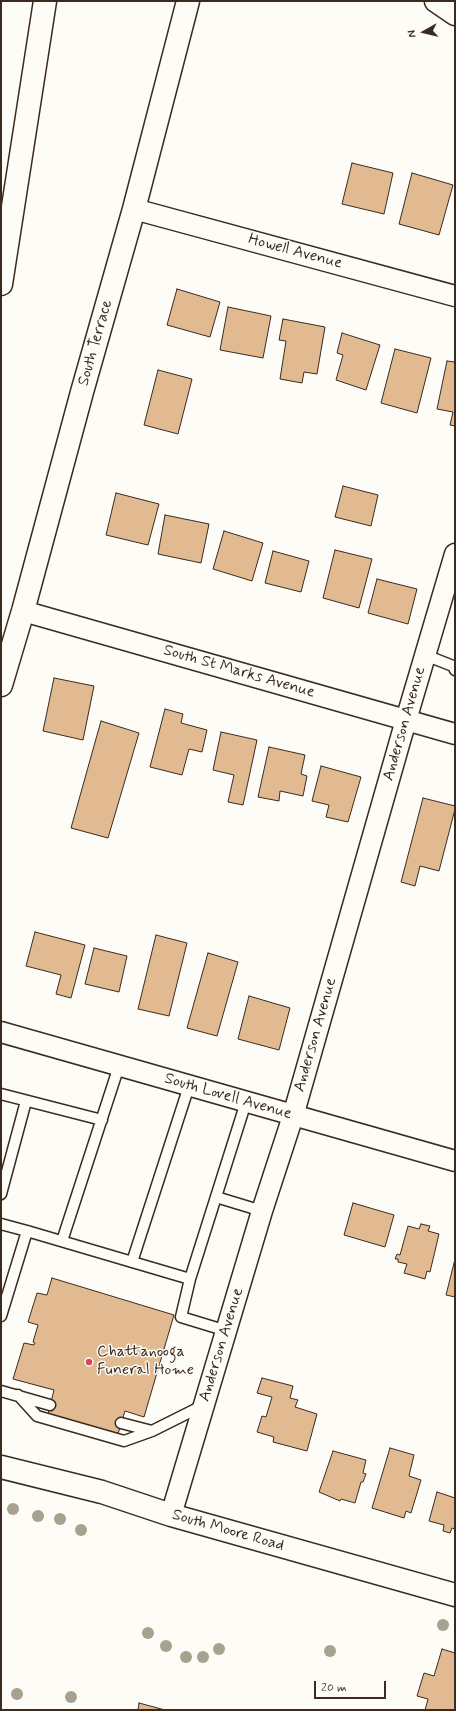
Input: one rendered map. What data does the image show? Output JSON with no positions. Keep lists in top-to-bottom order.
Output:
{
  "streets": {
    "main road": ["South Terrace", "South Moore Road"],
    "street": [
      "Howell Avenue",
      "South St Marks Avenue",
      "Anderson Avenue",
      "South Lovell Avenue"
    ]
  },
  "crossings": [
    ["Howell Avenue", "South Terrace"],
    ["South Terrace", "South St Marks Avenue"],
    ["South St Marks Avenue", "Anderson Avenue"],
    ["Anderson Avenue", "South Lovell Avenue"],
    ["Anderson Avenue", "South Moore Road"]
  ],
  "places": ["Chattanooga Funeral Home"],
  "scale_bar": "20 m",
  "north": "left"
}
